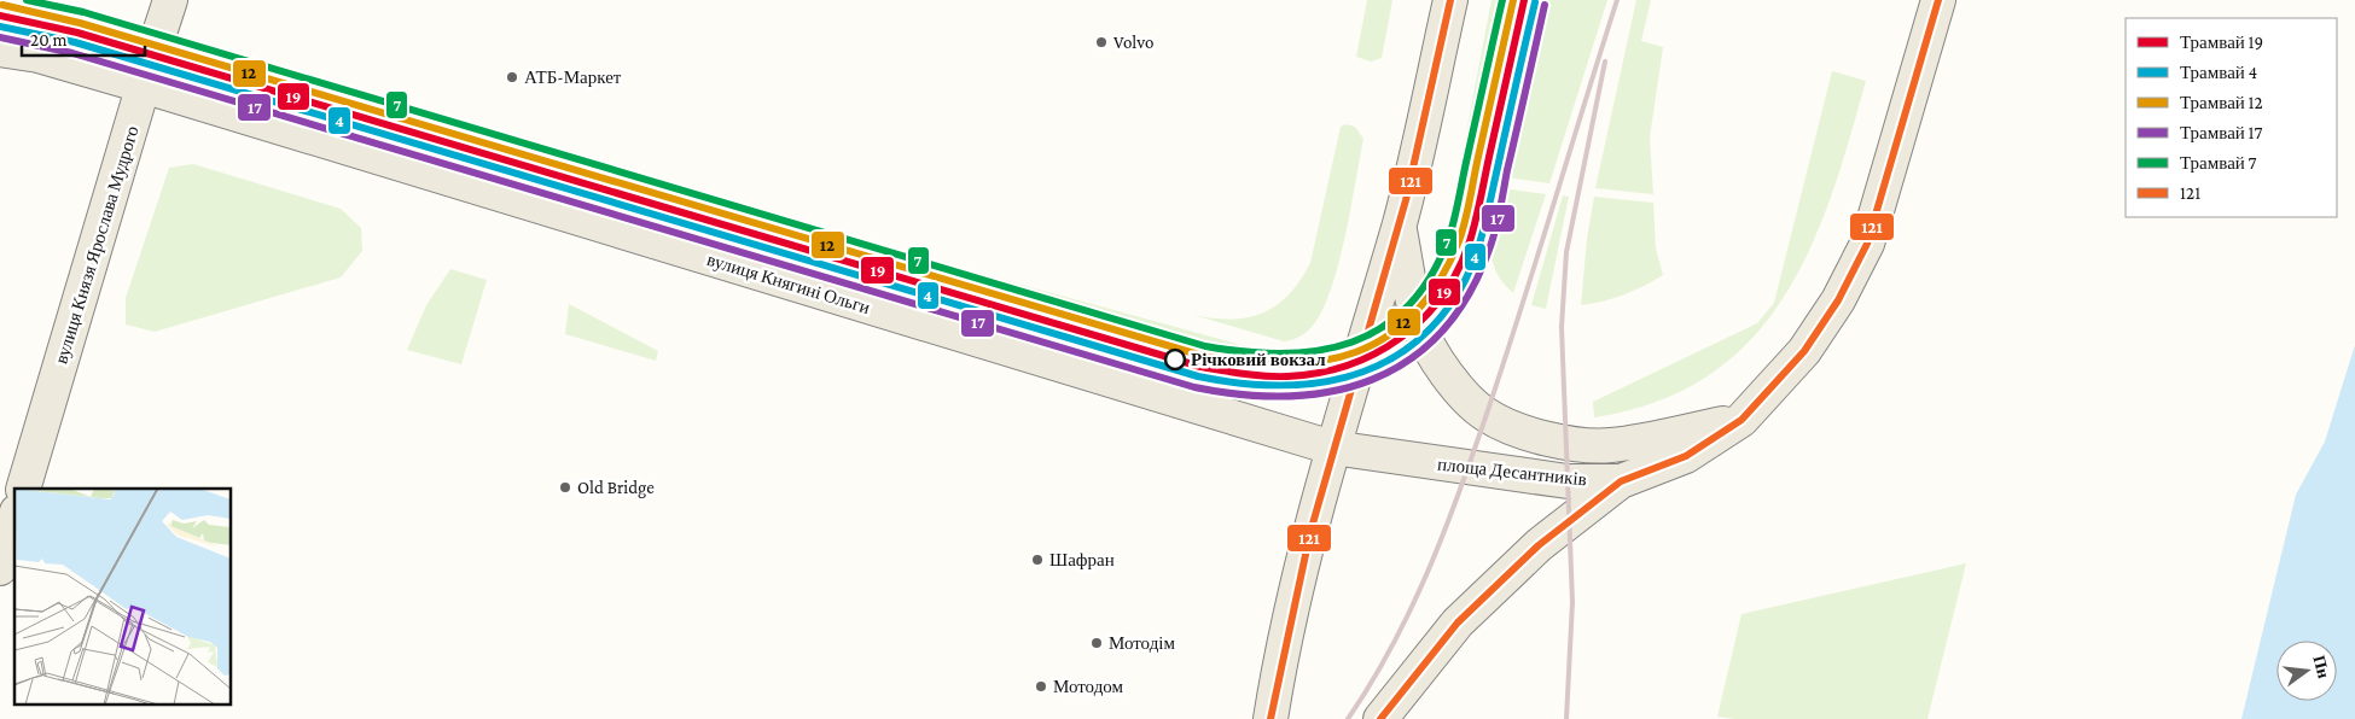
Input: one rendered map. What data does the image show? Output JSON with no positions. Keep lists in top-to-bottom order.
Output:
{
  "streets": {
    "main road": ["вулиця Князя Ярослава Мудрого", "вулиця Княгині Ольги", "площа Десантників"]
  },
  "crossings": [
    ["вулиця Князя Ярослава Мудрого", "вулиця Княгині Ольги"],
    ["вулиця Княгині Ольги", "площа Десантників"]
  ],
  "places": [
    "Volvo",
    "АТБ-Маркет",
    "Річковий вокзал",
    "Old Bridge",
    "Шафран",
    "Мотодім",
    "Мотодом"
  ],
  "lines": [
    "tram line 19",
    "tram line 12",
    "tram line 7",
    "transit line 121",
    "tram line 4",
    "tram line 17"
  ],
  "legend": [
    "Трамвай 19",
    "Трамвай 4",
    "Трамвай 12",
    "Трамвай 17",
    "Трамвай 7",
    "121"
  ],
  "scale_bar": "20 m",
  "north": "right"
}
